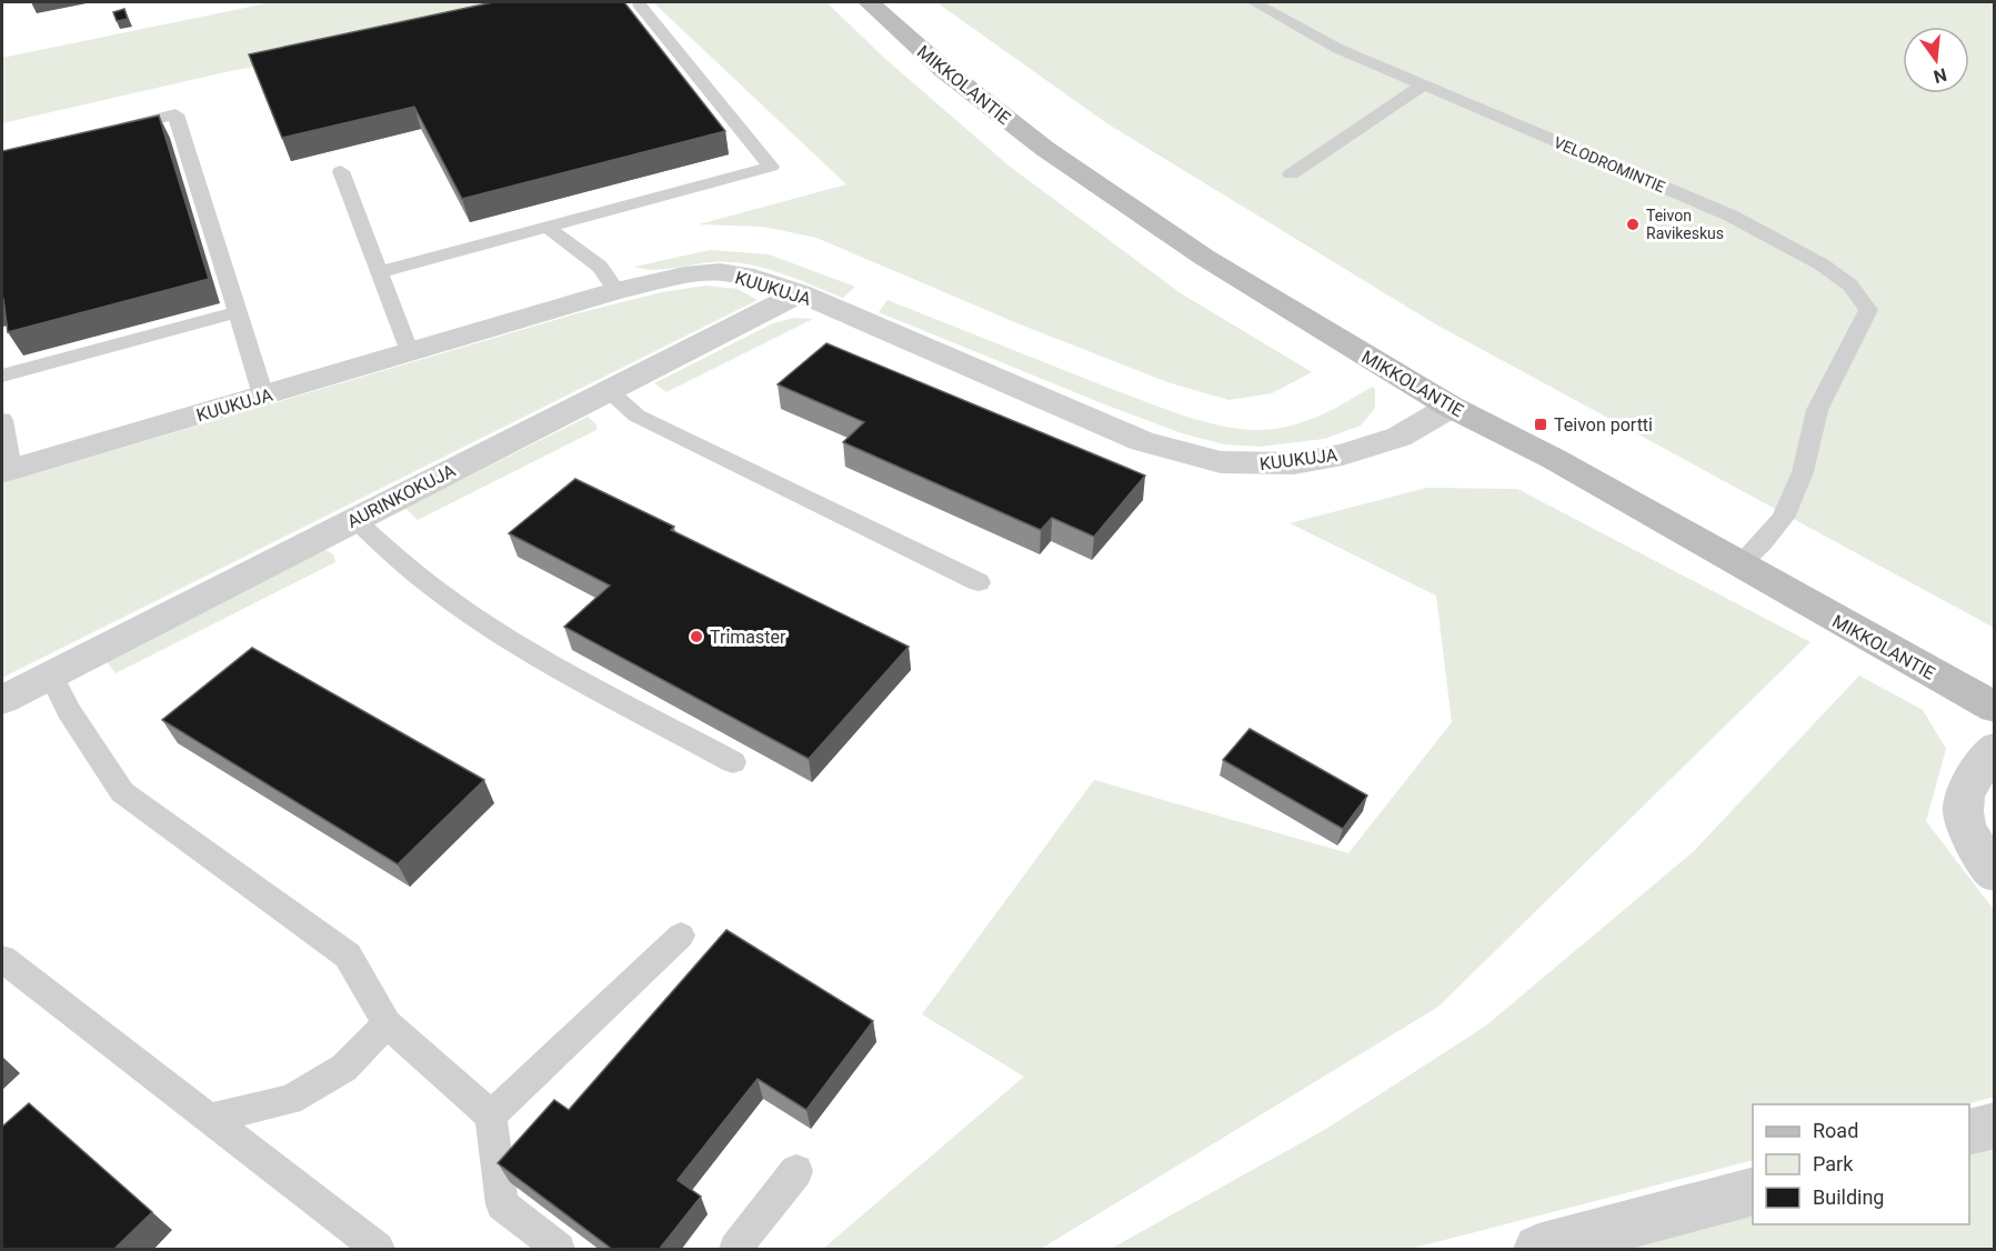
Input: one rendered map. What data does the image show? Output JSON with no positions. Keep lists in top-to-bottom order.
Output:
{
  "streets": {
    "main road": ["MIKKOLANTIE"],
    "street": ["KUUKUJA", "AURINKOKUJA"],
    "lane": ["VELODROMINTIE"]
  },
  "crossings": [
    ["MIKKOLANTIE", "VELODROMINTIE"],
    ["MIKKOLANTIE", "KUUKUJA"],
    ["KUUKUJA", "AURINKOKUJA"]
  ],
  "places": {
    "other": ["Teivon Ravikeskus", "Trimaster"],
    "transit": ["Teivon portti"]
  },
  "legend": ["Road", "Park", "Building"],
  "north": "bottom"
}
